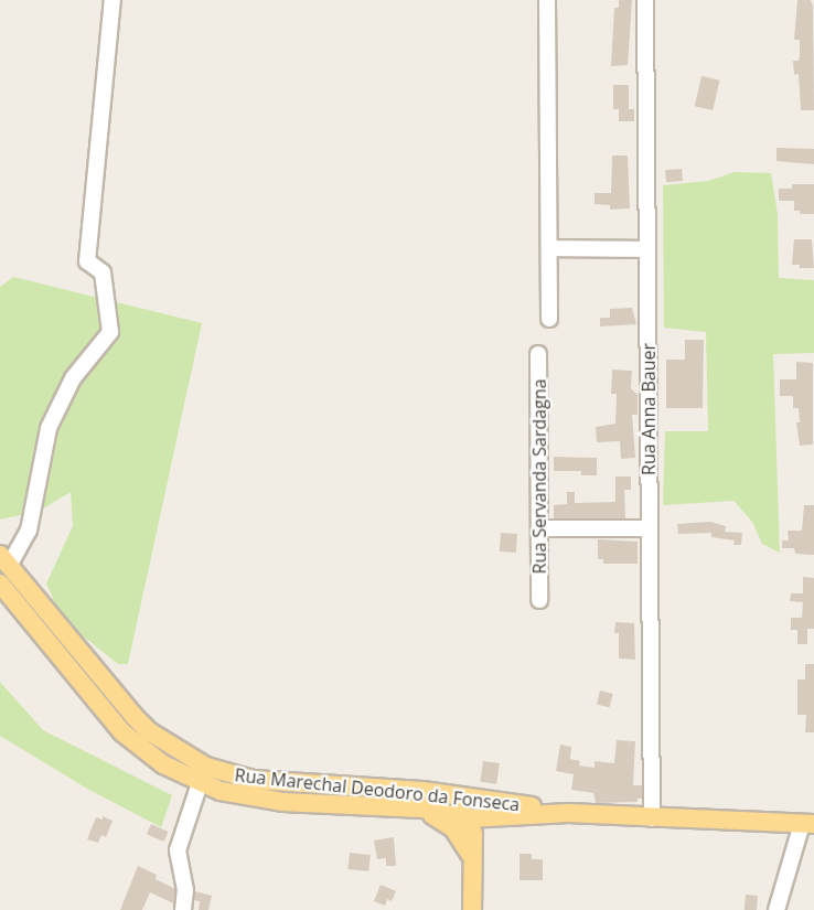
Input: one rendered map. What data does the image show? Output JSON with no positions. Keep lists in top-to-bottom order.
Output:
{
  "streets": {
    "main road": ["Rua Marechal Deodoro da Fonseca"],
    "street": ["Rua Anna Bauer", "Rua Servanda Sardagna"]
  },
  "crossings": [
    ["Rua Anna Bauer", "Rua Marechal Deodoro da Fonseca"]
  ]
}
